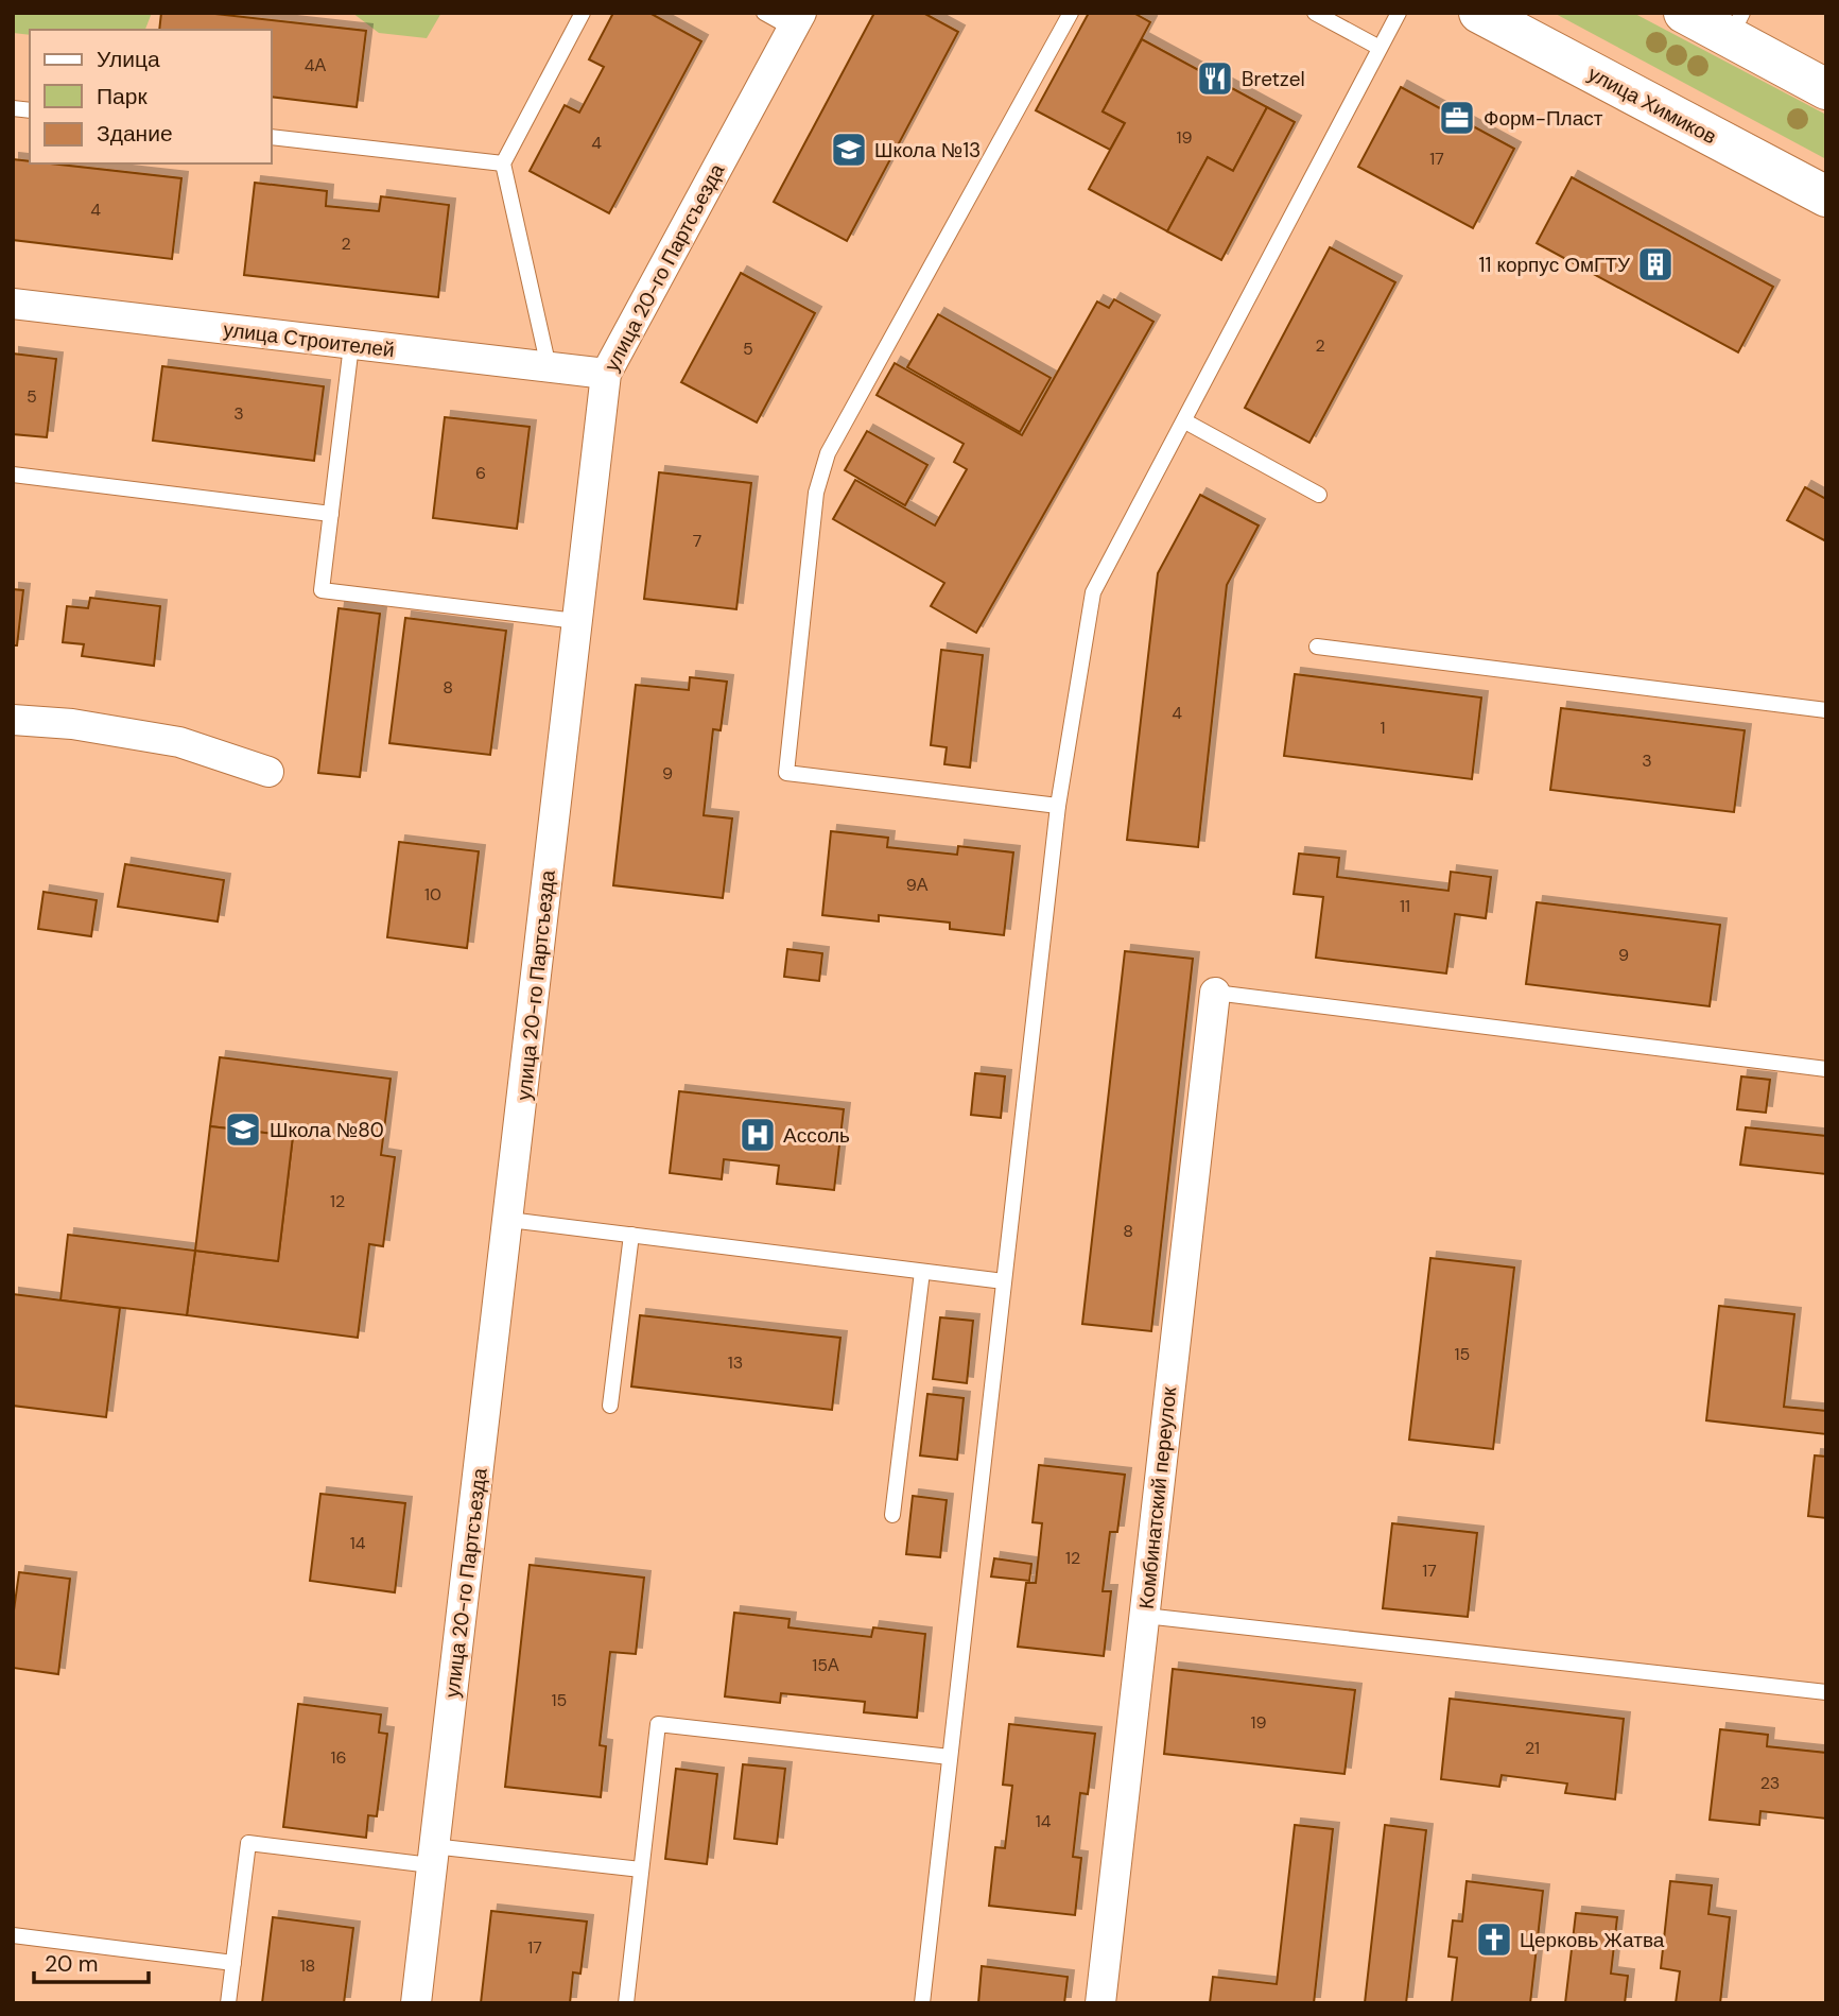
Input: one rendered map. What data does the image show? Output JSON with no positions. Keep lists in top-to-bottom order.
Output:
{
  "streets": {
    "main road": ["улица Химиков"],
    "street": ["улица 20-го Партсъезда", "улица Строителей", "Комбинатский переулок"]
  },
  "crossings": [
    ["улица 20-го Партсъезда", "улица Строителей"]
  ],
  "places": {
    "restaurant": ["Bretzel"],
    "office": ["Форм-Пласт"],
    "school or university": ["Школа №13", "Школа №80"],
    "building": ["11 корпус ОмГТУ"],
    "hospital": ["Ассоль"],
    "church": ["Церковь Жатва"]
  },
  "house_numbers": [
    "4А",
    "19",
    "4",
    "17",
    "4",
    "2",
    "2",
    "5",
    "5",
    "3",
    "6",
    "7",
    "8",
    "4",
    "1",
    "3",
    "9",
    "9А",
    "10",
    "11",
    "9",
    "12",
    "8",
    "15",
    "13",
    "14",
    "12",
    "17",
    "15А",
    "15",
    "19",
    "21",
    "16",
    "23",
    "14",
    "17",
    "18"
  ],
  "legend": ["Улица", "Парк", "Здание"],
  "scale_bar": "20 m"
}
